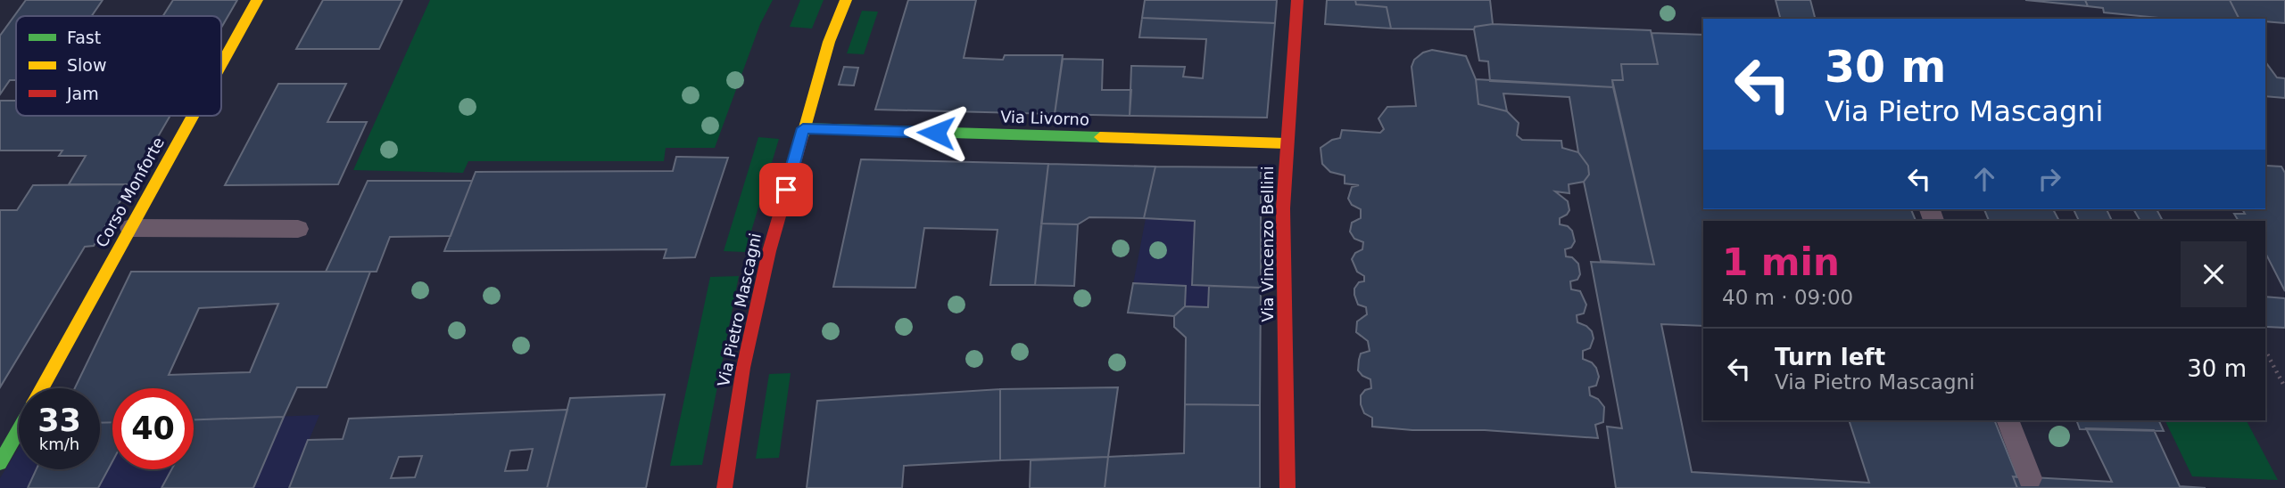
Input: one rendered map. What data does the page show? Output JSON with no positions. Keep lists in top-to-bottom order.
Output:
{
  "streets": {
    "street": [
      "Via Livorno",
      "Corso Monforte",
      "Via Vincenzo Bellini",
      "Via Pietro Mascagni"
    ]
  },
  "crossings": [
    ["Via Livorno", "Via Vincenzo Bellini"],
    ["Via Livorno", "Via Pietro Mascagni"]
  ],
  "legend": ["Fast", "Slow", "Jam"],
  "page": {
    "turn": ["30 m", "Via Pietro Mascagni"],
    "heading": ["1 min", "40 m · 09:00"],
    "list": [
      {
        "name": "Turn left",
        "note": "Via Pietro Mascagni",
        "value": "30 m"
      }
    ],
    "speed": "33 km/h",
    "limit": "40"
  }
}
